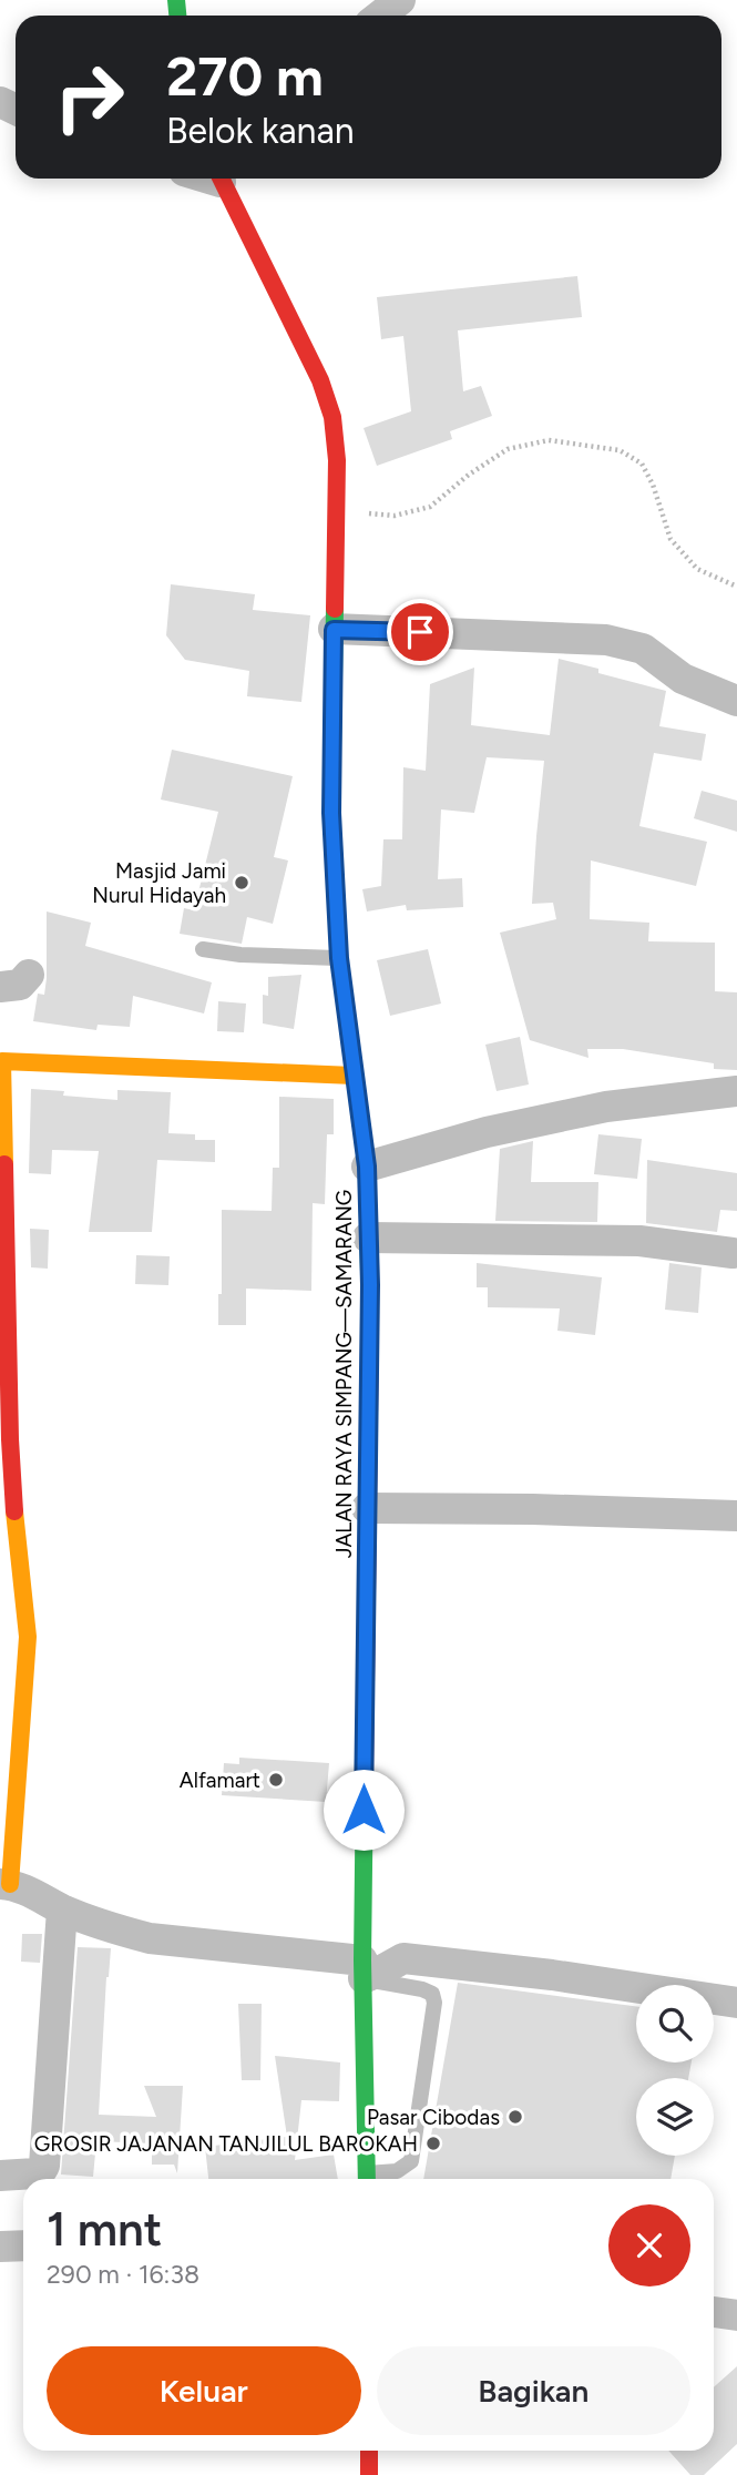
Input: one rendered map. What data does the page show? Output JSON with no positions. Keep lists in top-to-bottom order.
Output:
{
  "streets": {
    "main road": ["JALAN RAYA SIMPANG—SAMARANG"]
  },
  "places": [
    "Masjid Jami Nurul Hidayah",
    "Alfamart",
    "Pasar Cibodas",
    "GROSIR JAJANAN TANJILUL BAROKAH"
  ],
  "page": {
    "turn": ["270 m", "Belok kanan"],
    "heading": ["1 mnt", "290 m · 16:38"],
    "buttons": ["Keluar", "Bagikan"]
  }
}
